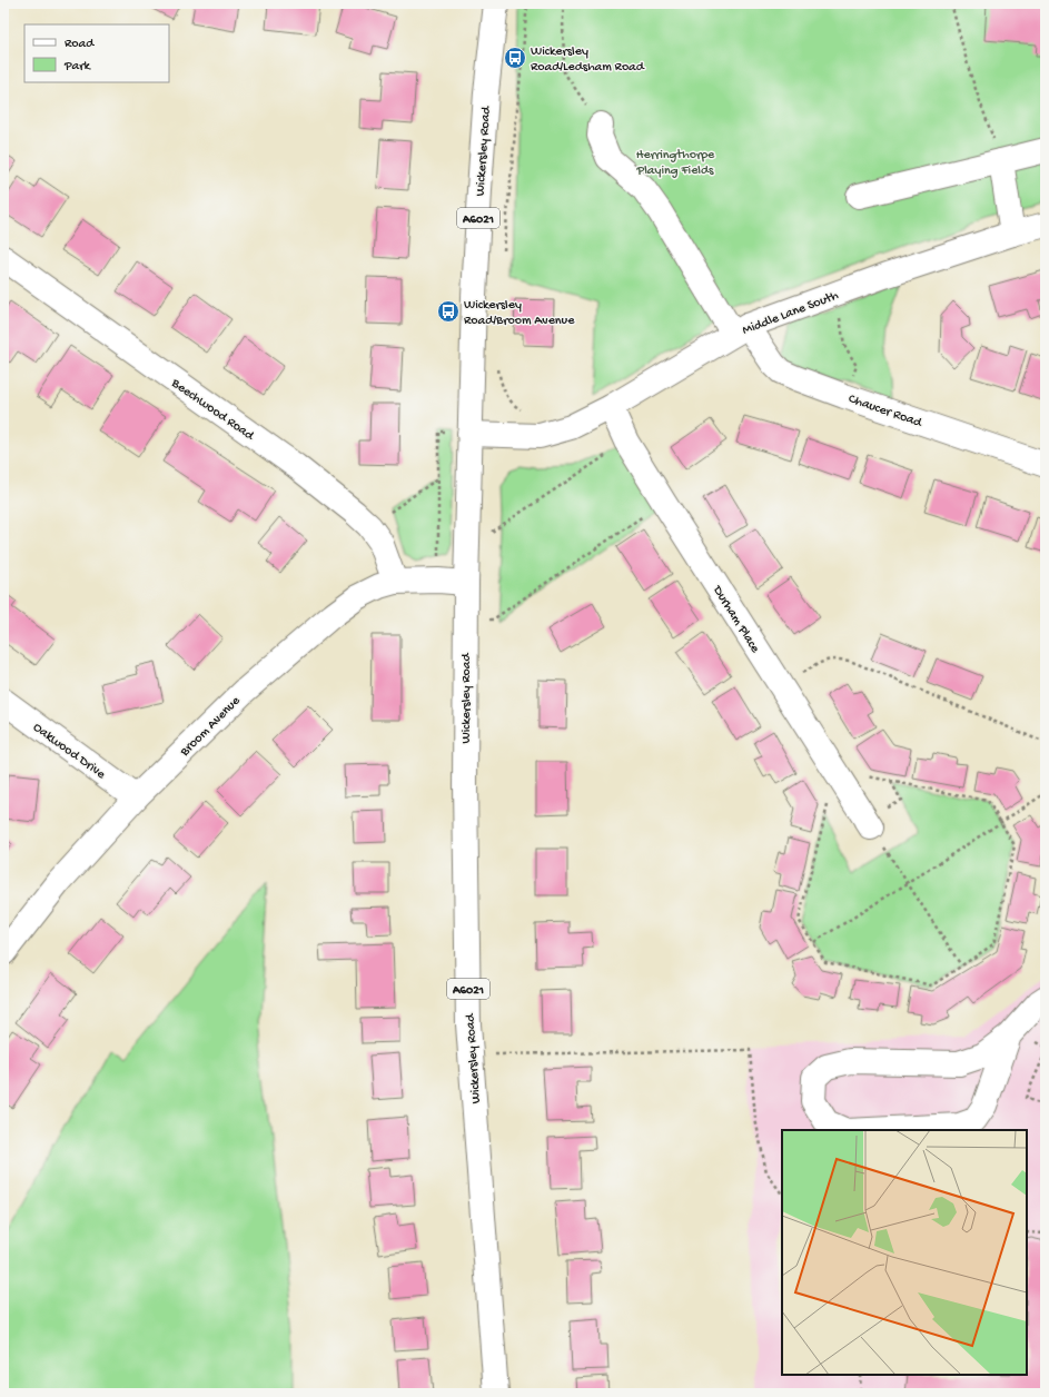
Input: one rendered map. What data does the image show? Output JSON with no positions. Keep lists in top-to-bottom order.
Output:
{
  "streets": {
    "street": [
      "Wickersley Road",
      "A6021",
      "Middle Lane South",
      "Beechwood Road",
      "Chaucer Road",
      "Durham Place",
      "Broom Avenue",
      "Oakwood Drive"
    ]
  },
  "crossings": [
    ["Wickersley Road", "Middle Lane South"],
    ["Wickersley Road", "Broom Avenue"],
    ["Middle Lane South", "Chaucer Road"],
    ["Middle Lane South", "Durham Place"],
    ["Beechwood Road", "Broom Avenue"],
    ["Broom Avenue", "Oakwood Drive"]
  ],
  "parks": ["Herringthorpe Playing Fields"],
  "places": {
    "bus stop": ["Wickersley Road/Ledsham Road", "Wickersley Road/Broom Avenue"]
  },
  "legend": ["Road", "Park"]
}
